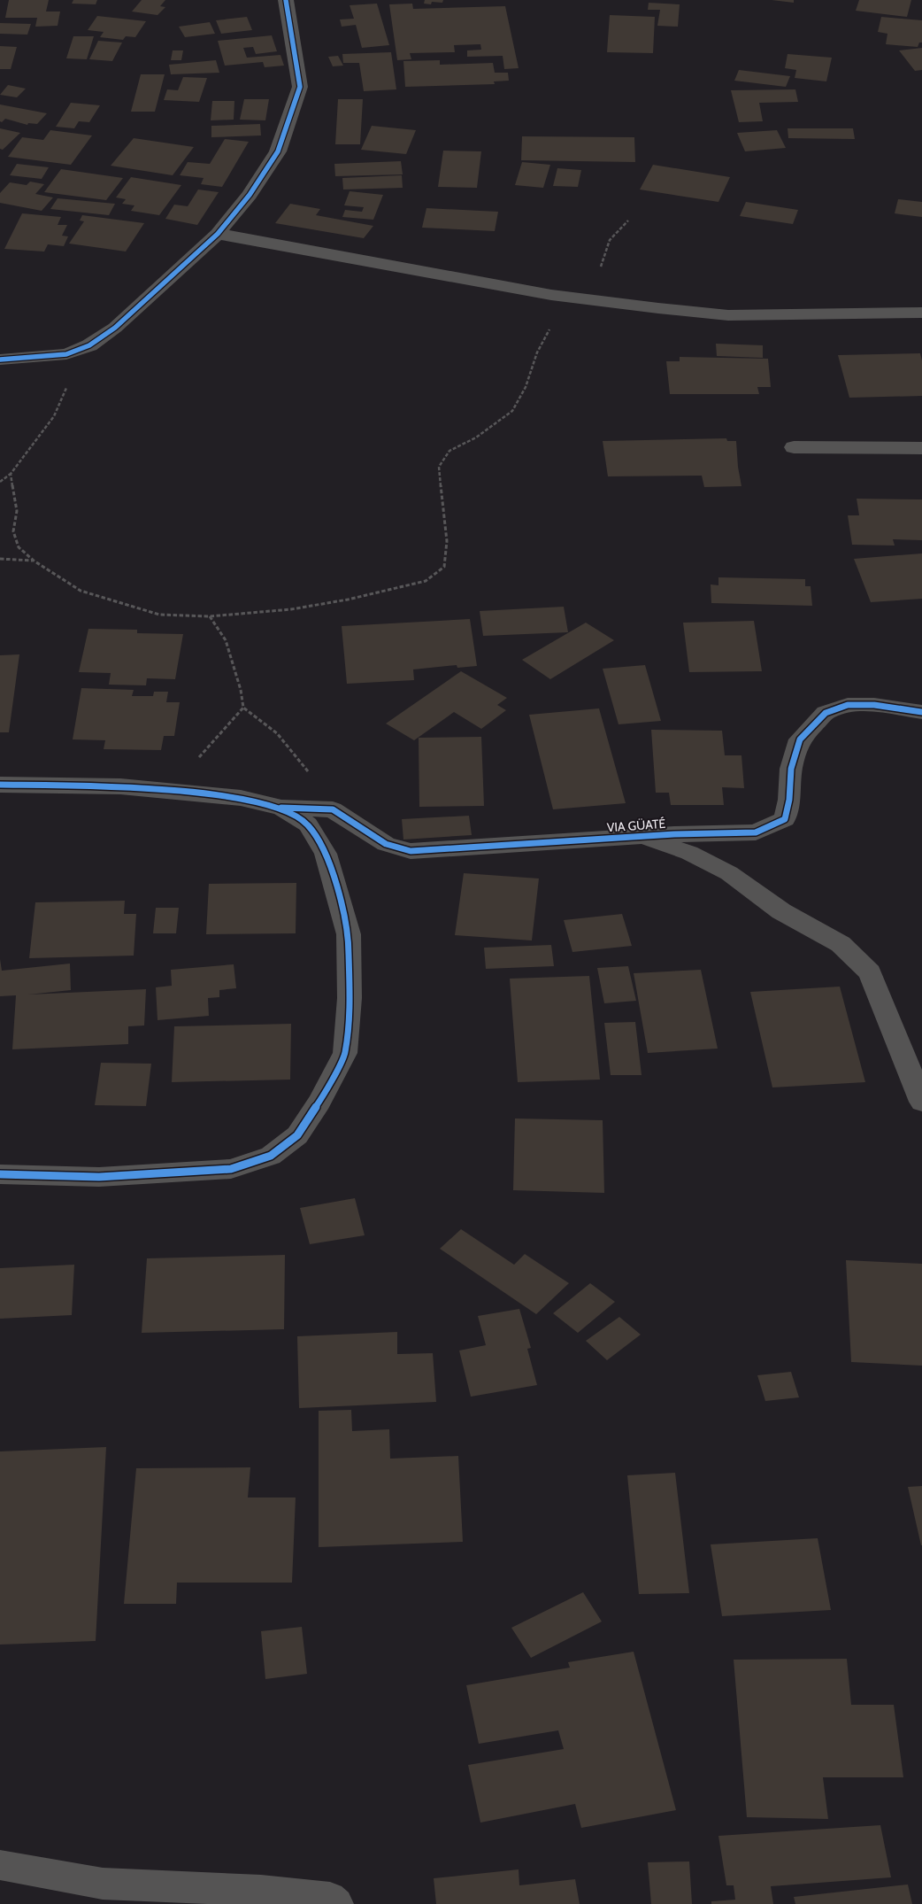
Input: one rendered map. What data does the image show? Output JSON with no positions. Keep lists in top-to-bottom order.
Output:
{
  "streets": {
    "street": ["VIA GÜATÉ"]
  }
}
